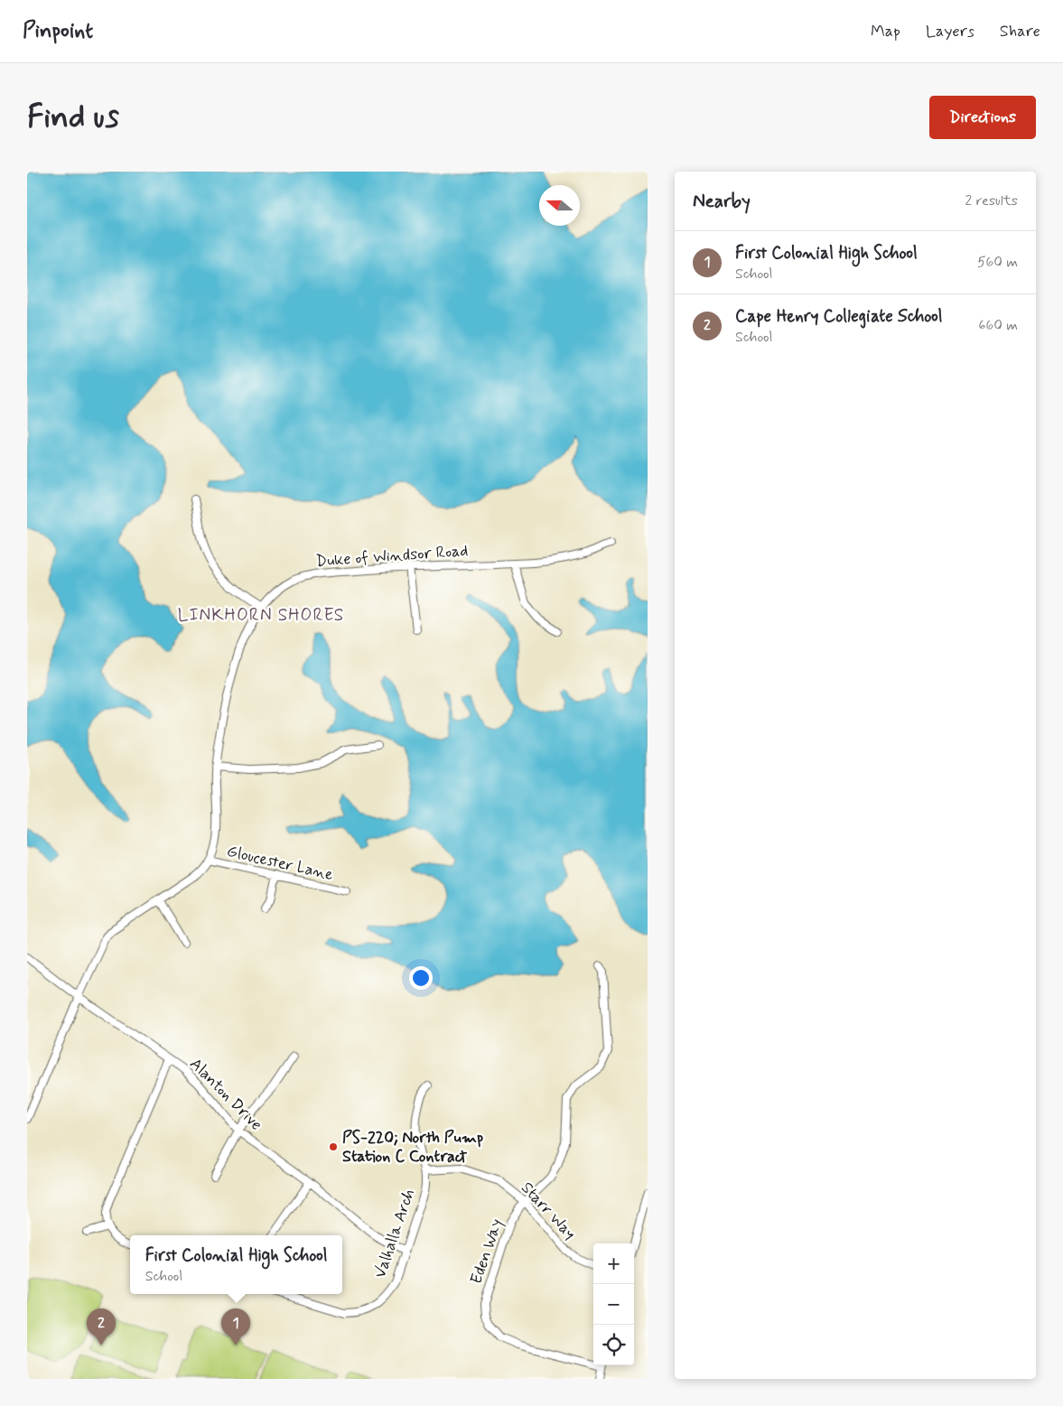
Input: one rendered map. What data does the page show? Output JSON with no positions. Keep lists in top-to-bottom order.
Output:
{
  "streets": {
    "street": [
      "Duke of Windsor Road",
      "Gloucester Lane",
      "Alanton Drive",
      "Starr Way",
      "Valhalla Arch",
      "Eden Way"
    ]
  },
  "crossings": [
    ["Duke of Windsor Road", "Gloucester Lane"],
    ["Duke of Windsor Road", "Alanton Drive"],
    ["Alanton Drive", "Valhalla Arch"],
    ["Starr Way", "Valhalla Arch"],
    ["Starr Way", "Eden Way"]
  ],
  "districts": ["LINKHORN SHORES"],
  "places": ["PS-220; North Pump Station C Contract"],
  "north": "left",
  "page": {
    "header": "Pinpoint",
    "nav": ["Map", "Layers", "Share"],
    "buttons": "Directions",
    "title": "Find us",
    "heading": ["Nearby", "2 results"],
    "list": [
      {
        "mark": "1",
        "name": "First Colonial High School",
        "note": "School",
        "value": "560 m"
      },
      {
        "mark": "2",
        "name": "Cape Henry Collegiate School",
        "note": "School",
        "value": "660 m"
      }
    ],
    "popup": ["First Colonial High School", "School"],
    "map_buttons": ["+", "−"],
    "pins": ["1", "2"]
  }
}
